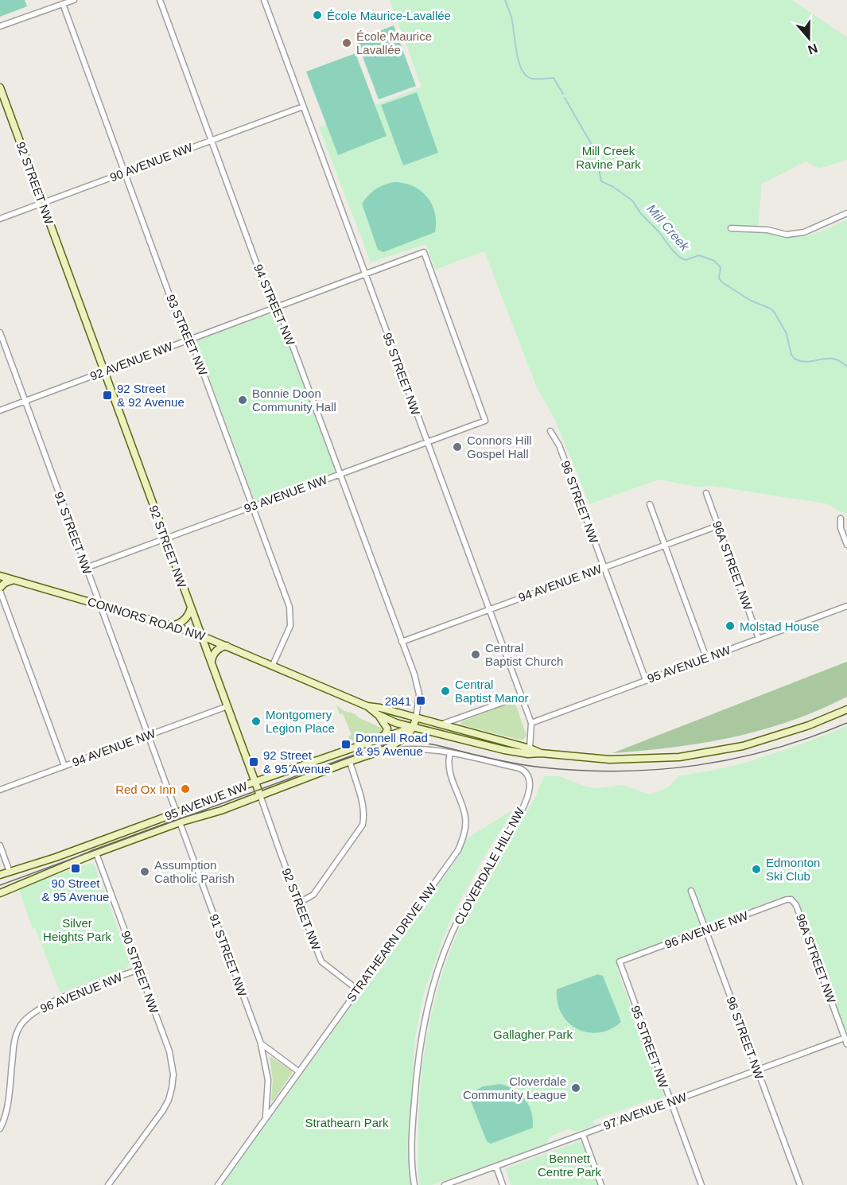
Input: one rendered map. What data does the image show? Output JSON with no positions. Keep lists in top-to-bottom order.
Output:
{
  "streets": {
    "street": [
      "90 AVENUE NW",
      "92 STREET NW",
      "94 STREET NW",
      "93 STREET NW",
      "92 AVENUE NW",
      "95 STREET NW",
      "93 AVENUE NW",
      "96 STREET NW",
      "91 STREET NW",
      "96A STREET NW",
      "94 AVENUE NW",
      "CONNORS ROAD NW",
      "95 AVENUE NW",
      "CLOVERDALE HILL NW",
      "96 AVENUE NW",
      "STRATHEARN DRIVE NW",
      "90 STREET NW",
      "97 AVENUE NW"
    ]
  },
  "crossings": [
    ["90 AVENUE NW", "92 STREET NW"],
    ["90 AVENUE NW", "94 STREET NW"],
    ["90 AVENUE NW", "93 STREET NW"],
    ["90 AVENUE NW", "95 STREET NW"],
    ["92 STREET NW", "92 AVENUE NW"],
    ["92 STREET NW", "93 AVENUE NW"],
    ["92 STREET NW", "94 AVENUE NW"],
    ["92 STREET NW", "CONNORS ROAD NW"],
    ["92 STREET NW", "95 AVENUE NW"],
    ["92 STREET NW", "STRATHEARN DRIVE NW"],
    ["94 STREET NW", "92 AVENUE NW"],
    ["94 STREET NW", "93 AVENUE NW"],
    ["94 STREET NW", "94 AVENUE NW"],
    ["94 STREET NW", "CONNORS ROAD NW"],
    ["94 STREET NW", "95 AVENUE NW"],
    ["93 STREET NW", "92 AVENUE NW"],
    ["93 STREET NW", "93 AVENUE NW"],
    ["93 STREET NW", "CONNORS ROAD NW"],
    ["92 AVENUE NW", "95 STREET NW"],
    ["92 AVENUE NW", "93 AVENUE NW"],
    ["92 AVENUE NW", "91 STREET NW"],
    ["95 STREET NW", "93 AVENUE NW"],
    ["95 STREET NW", "94 AVENUE NW"],
    ["95 STREET NW", "CONNORS ROAD NW"],
    ["95 STREET NW", "95 AVENUE NW"],
    ["95 STREET NW", "96 AVENUE NW"],
    ["95 STREET NW", "97 AVENUE NW"],
    ["93 AVENUE NW", "91 STREET NW"],
    ["96 STREET NW", "94 AVENUE NW"],
    ["96 STREET NW", "95 AVENUE NW"],
    ["96 STREET NW", "96 AVENUE NW"],
    ["96 STREET NW", "97 AVENUE NW"],
    ["91 STREET NW", "94 AVENUE NW"],
    ["91 STREET NW", "CONNORS ROAD NW"],
    ["91 STREET NW", "95 AVENUE NW"],
    ["96A STREET NW", "94 AVENUE NW"],
    ["96A STREET NW", "95 AVENUE NW"],
    ["96A STREET NW", "96 AVENUE NW"],
    ["96A STREET NW", "97 AVENUE NW"],
    ["CONNORS ROAD NW", "95 AVENUE NW"],
    ["95 AVENUE NW", "CLOVERDALE HILL NW"],
    ["95 AVENUE NW", "STRATHEARN DRIVE NW"],
    ["95 AVENUE NW", "90 STREET NW"],
    ["96 AVENUE NW", "90 STREET NW"]
  ],
  "water": ["Mill Creek"],
  "parks": [
    "Mill Creek Ravine Park",
    "Silver Heights Park",
    "Gallagher Park",
    "Strathearn Park",
    "Bennett Centre Park"
  ],
  "places": {
    "other": [
      "École Maurice-Lavallée",
      "École Maurice Lavallée",
      "Bonnie Doon Community Hall",
      "Connors Hill Gospel Hall",
      "Molstad House",
      "Central Baptist Church",
      "Central Baptist Manor",
      "Montgomery Legion Place",
      "Red Ox Inn",
      "Edmonton Ski Club",
      "Assumption Catholic Parish",
      "Cloverdale Community League"
    ],
    "transit": [
      "92 Street & 92 Avenue",
      "2841",
      "Donnell Road & 95 Avenue",
      "92 Street & 95 Avenue",
      "90 Street & 95 Avenue"
    ]
  },
  "north": "bottom"
}
